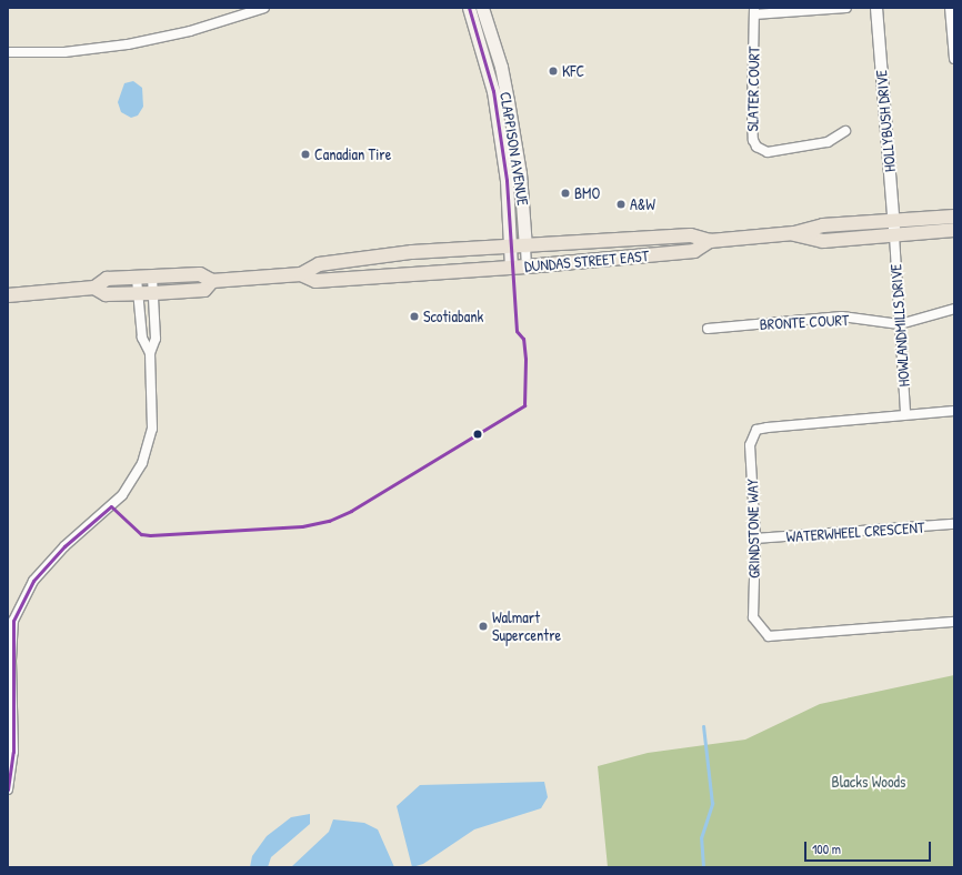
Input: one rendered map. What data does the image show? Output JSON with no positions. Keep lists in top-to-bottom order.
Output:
{
  "streets": {
    "main road": ["CLAPPISON AVENUE", "DUNDAS STREET EAST"],
    "street": [
      "SLATER COURT",
      "HOLLYBUSH DRIVE",
      "BRONTE COURT",
      "HOWLANDMILLS DRIVE",
      "GRINDSTONE WAY",
      "WATERWHEEL CRESCENT"
    ]
  },
  "crossings": [
    ["HOLLYBUSH DRIVE", "DUNDAS STREET EAST"],
    ["HOLLYBUSH DRIVE", "HOWLANDMILLS DRIVE"],
    ["CLAPPISON AVENUE", "DUNDAS STREET EAST"],
    ["DUNDAS STREET EAST", "HOWLANDMILLS DRIVE"],
    ["BRONTE COURT", "HOWLANDMILLS DRIVE"],
    ["HOWLANDMILLS DRIVE", "GRINDSTONE WAY"],
    ["GRINDSTONE WAY", "WATERWHEEL CRESCENT"]
  ],
  "parks": ["Blacks Woods"],
  "places": [
    "KFC",
    "Canadian Tire",
    "BMO",
    "A&W",
    "Scotiabank",
    "Walmart Supercentre"
  ],
  "scale_bar": "100 m"
}
